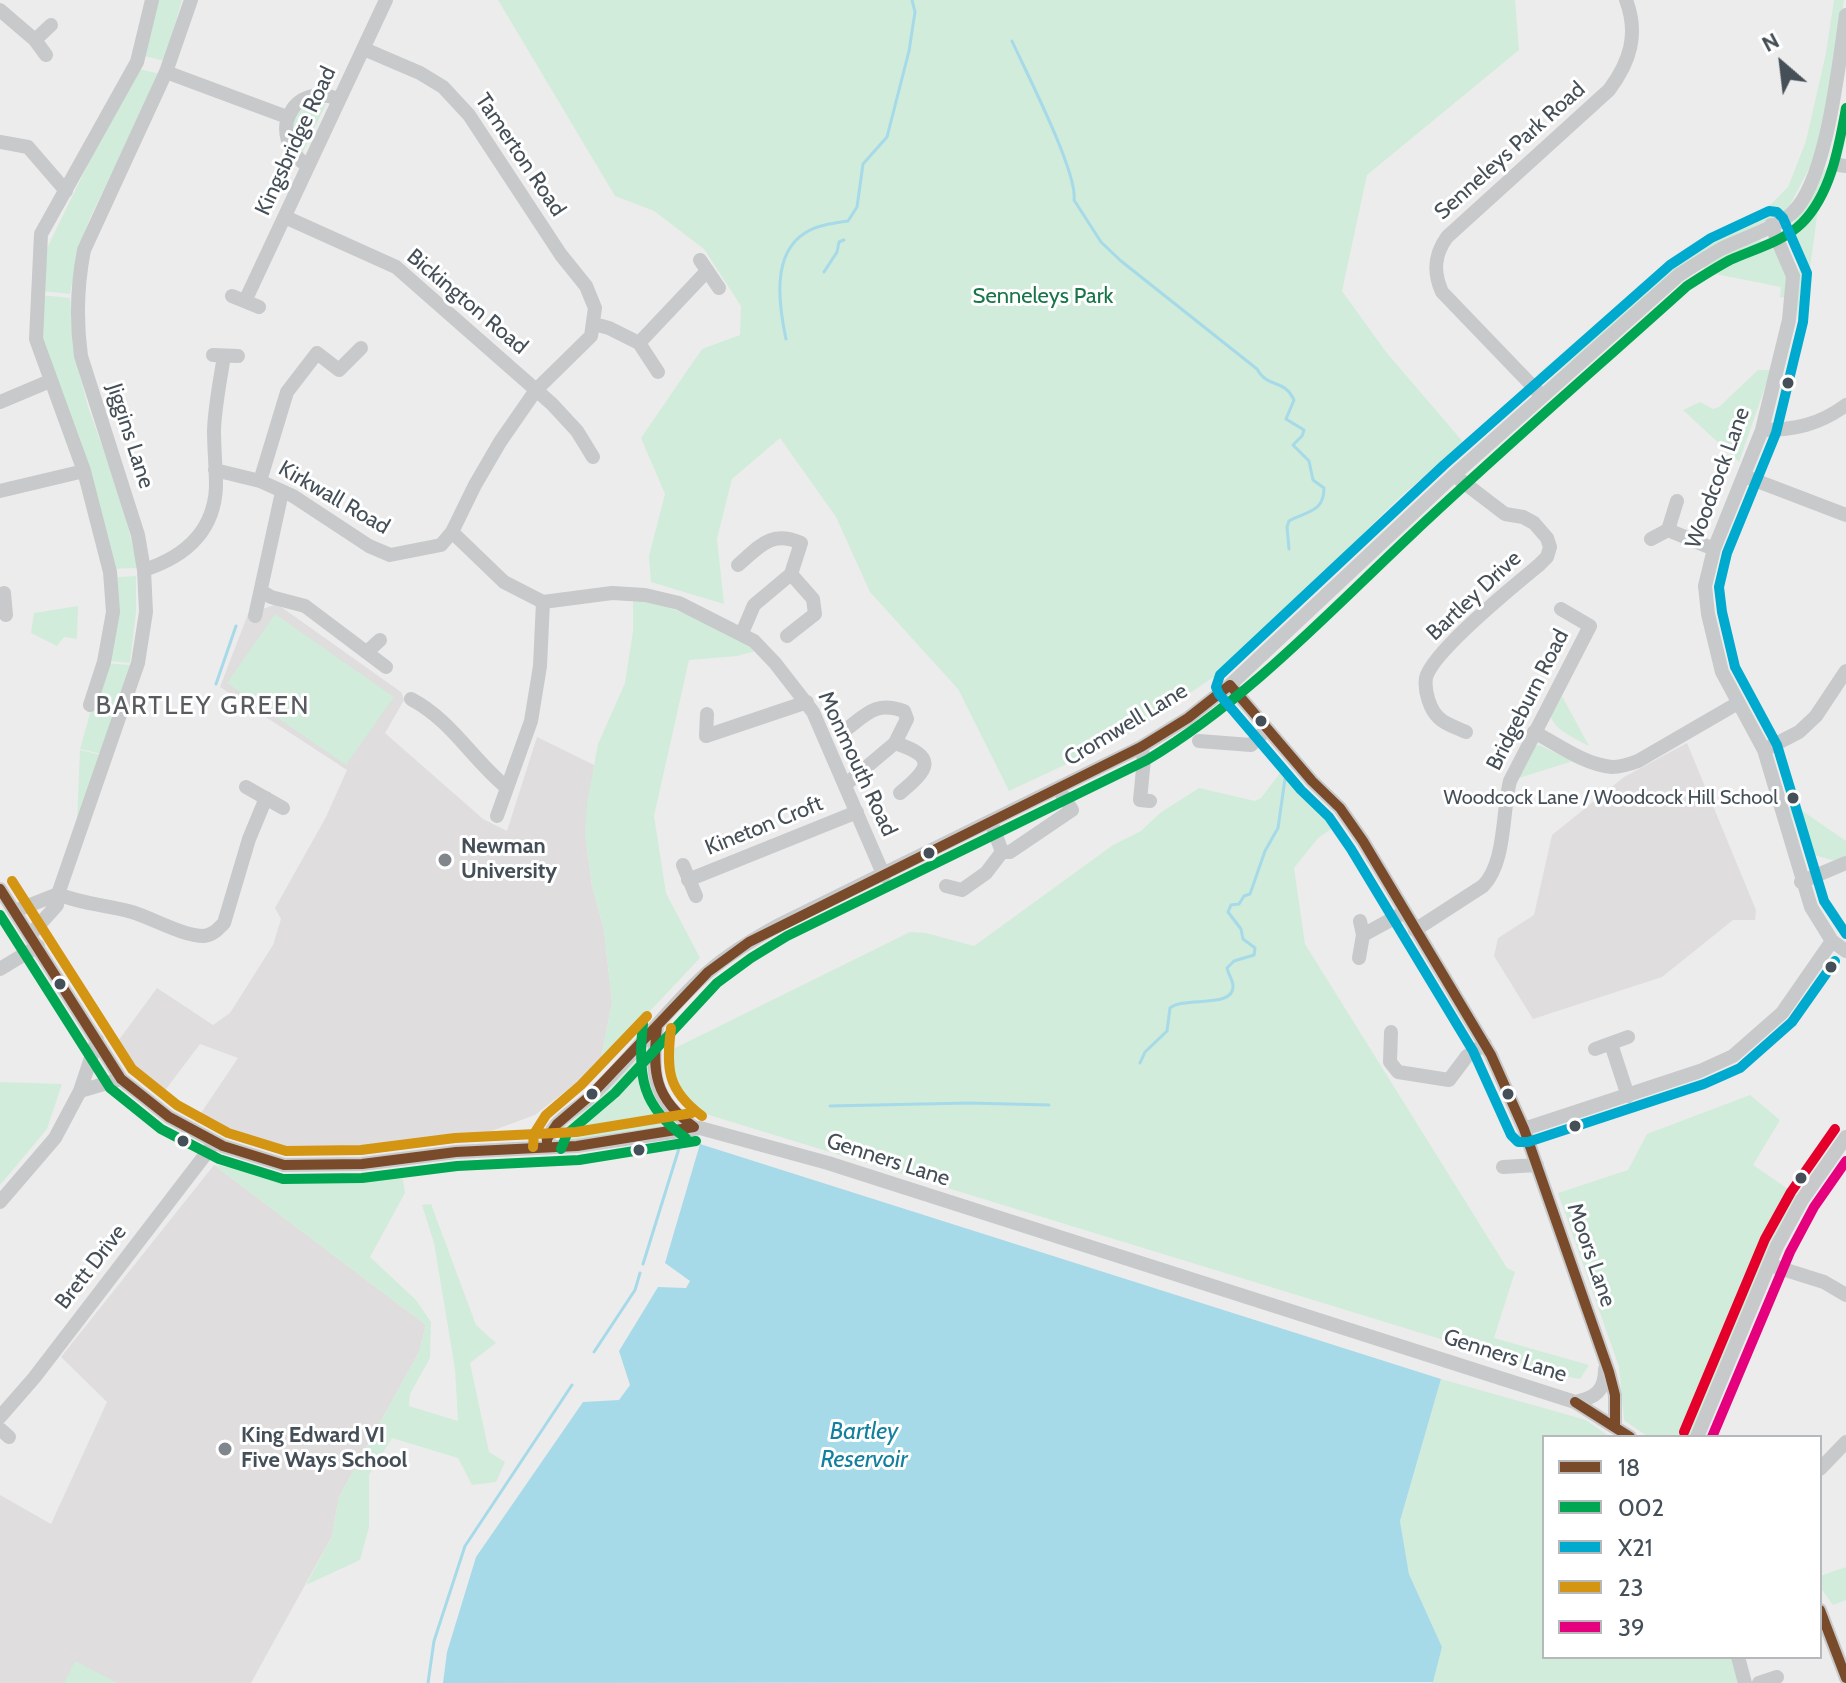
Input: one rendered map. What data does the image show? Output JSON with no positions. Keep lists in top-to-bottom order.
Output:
{
  "streets": {
    "street": [
      "Kingsbridge Road",
      "Senneleys Park Road",
      "Tamerton Road",
      "Bickington Road",
      "Jiggins Lane",
      "Woodcock Lane",
      "Kirkwall Road",
      "Bartley Drive",
      "Bridgeburn Road",
      "Cromwell Lane",
      "Monmouth Road",
      "Kineton Croft",
      "Genners Lane",
      "Moors Lane",
      "Brett Drive"
    ]
  },
  "crossings": [
    ["Kingsbridge Road", "Tamerton Road"],
    ["Kingsbridge Road", "Bickington Road"],
    ["Senneleys Park Road", "Cromwell Lane"],
    ["Jiggins Lane", "Genners Lane"],
    ["Woodcock Lane", "Cromwell Lane"],
    ["Bartley Drive", "Cromwell Lane"],
    ["Bridgeburn Road", "Moors Lane"],
    ["Cromwell Lane", "Monmouth Road"],
    ["Cromwell Lane", "Genners Lane"],
    ["Cromwell Lane", "Moors Lane"],
    ["Monmouth Road", "Kineton Croft"],
    ["Genners Lane", "Moors Lane"],
    ["Genners Lane", "Brett Drive"]
  ],
  "districts": ["BARTLEY GREEN"],
  "water": ["Bartley Reservoir"],
  "parks": ["Senneleys Park"],
  "places": ["Woodcock Lane / Woodcock Hill School", "Newman University", "King Edward VI Five Ways School"],
  "lines": [
    "transit line 002",
    "transit line X21",
    "transit line 18",
    "transit line 23",
    "transit line 39"
  ],
  "legend": [
    "18",
    "002",
    "X21",
    "23",
    "39"
  ],
  "north": "top left"
}
